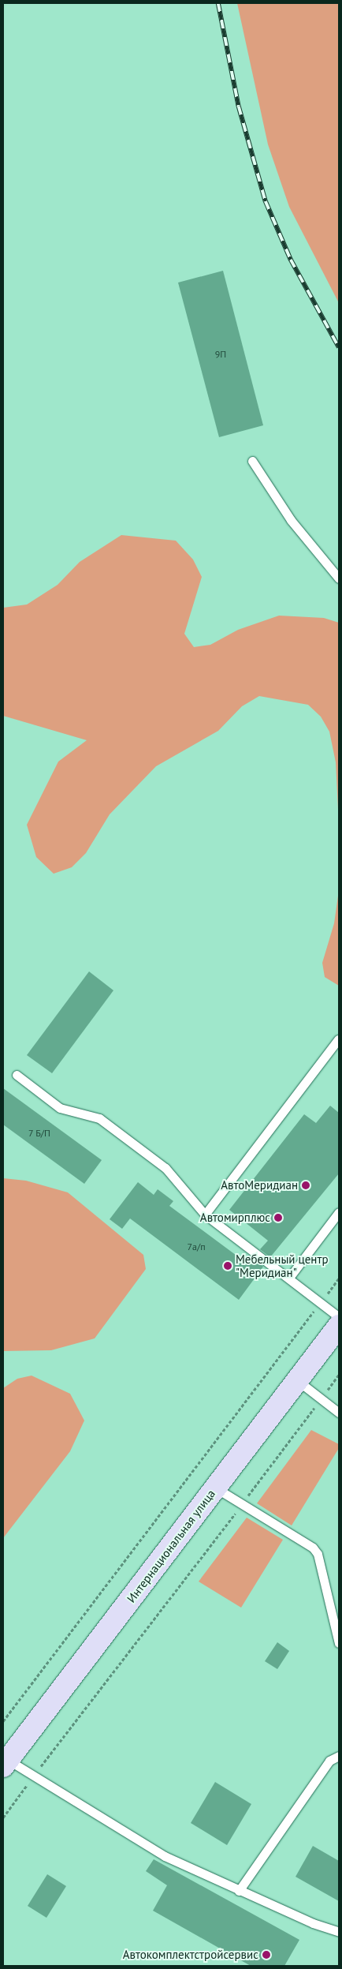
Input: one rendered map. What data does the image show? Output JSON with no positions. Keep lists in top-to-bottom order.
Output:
{
  "streets": {
    "main road": ["Интернациональная улица"]
  },
  "places": [
    "АвтоМеридиан",
    "Автомирплюс",
    "Мебельный центр \"Меридиан\"",
    "Автокомплектстройсервис"
  ],
  "house_numbers": ["9П", "7 Б/П", "7а/п"]
}
